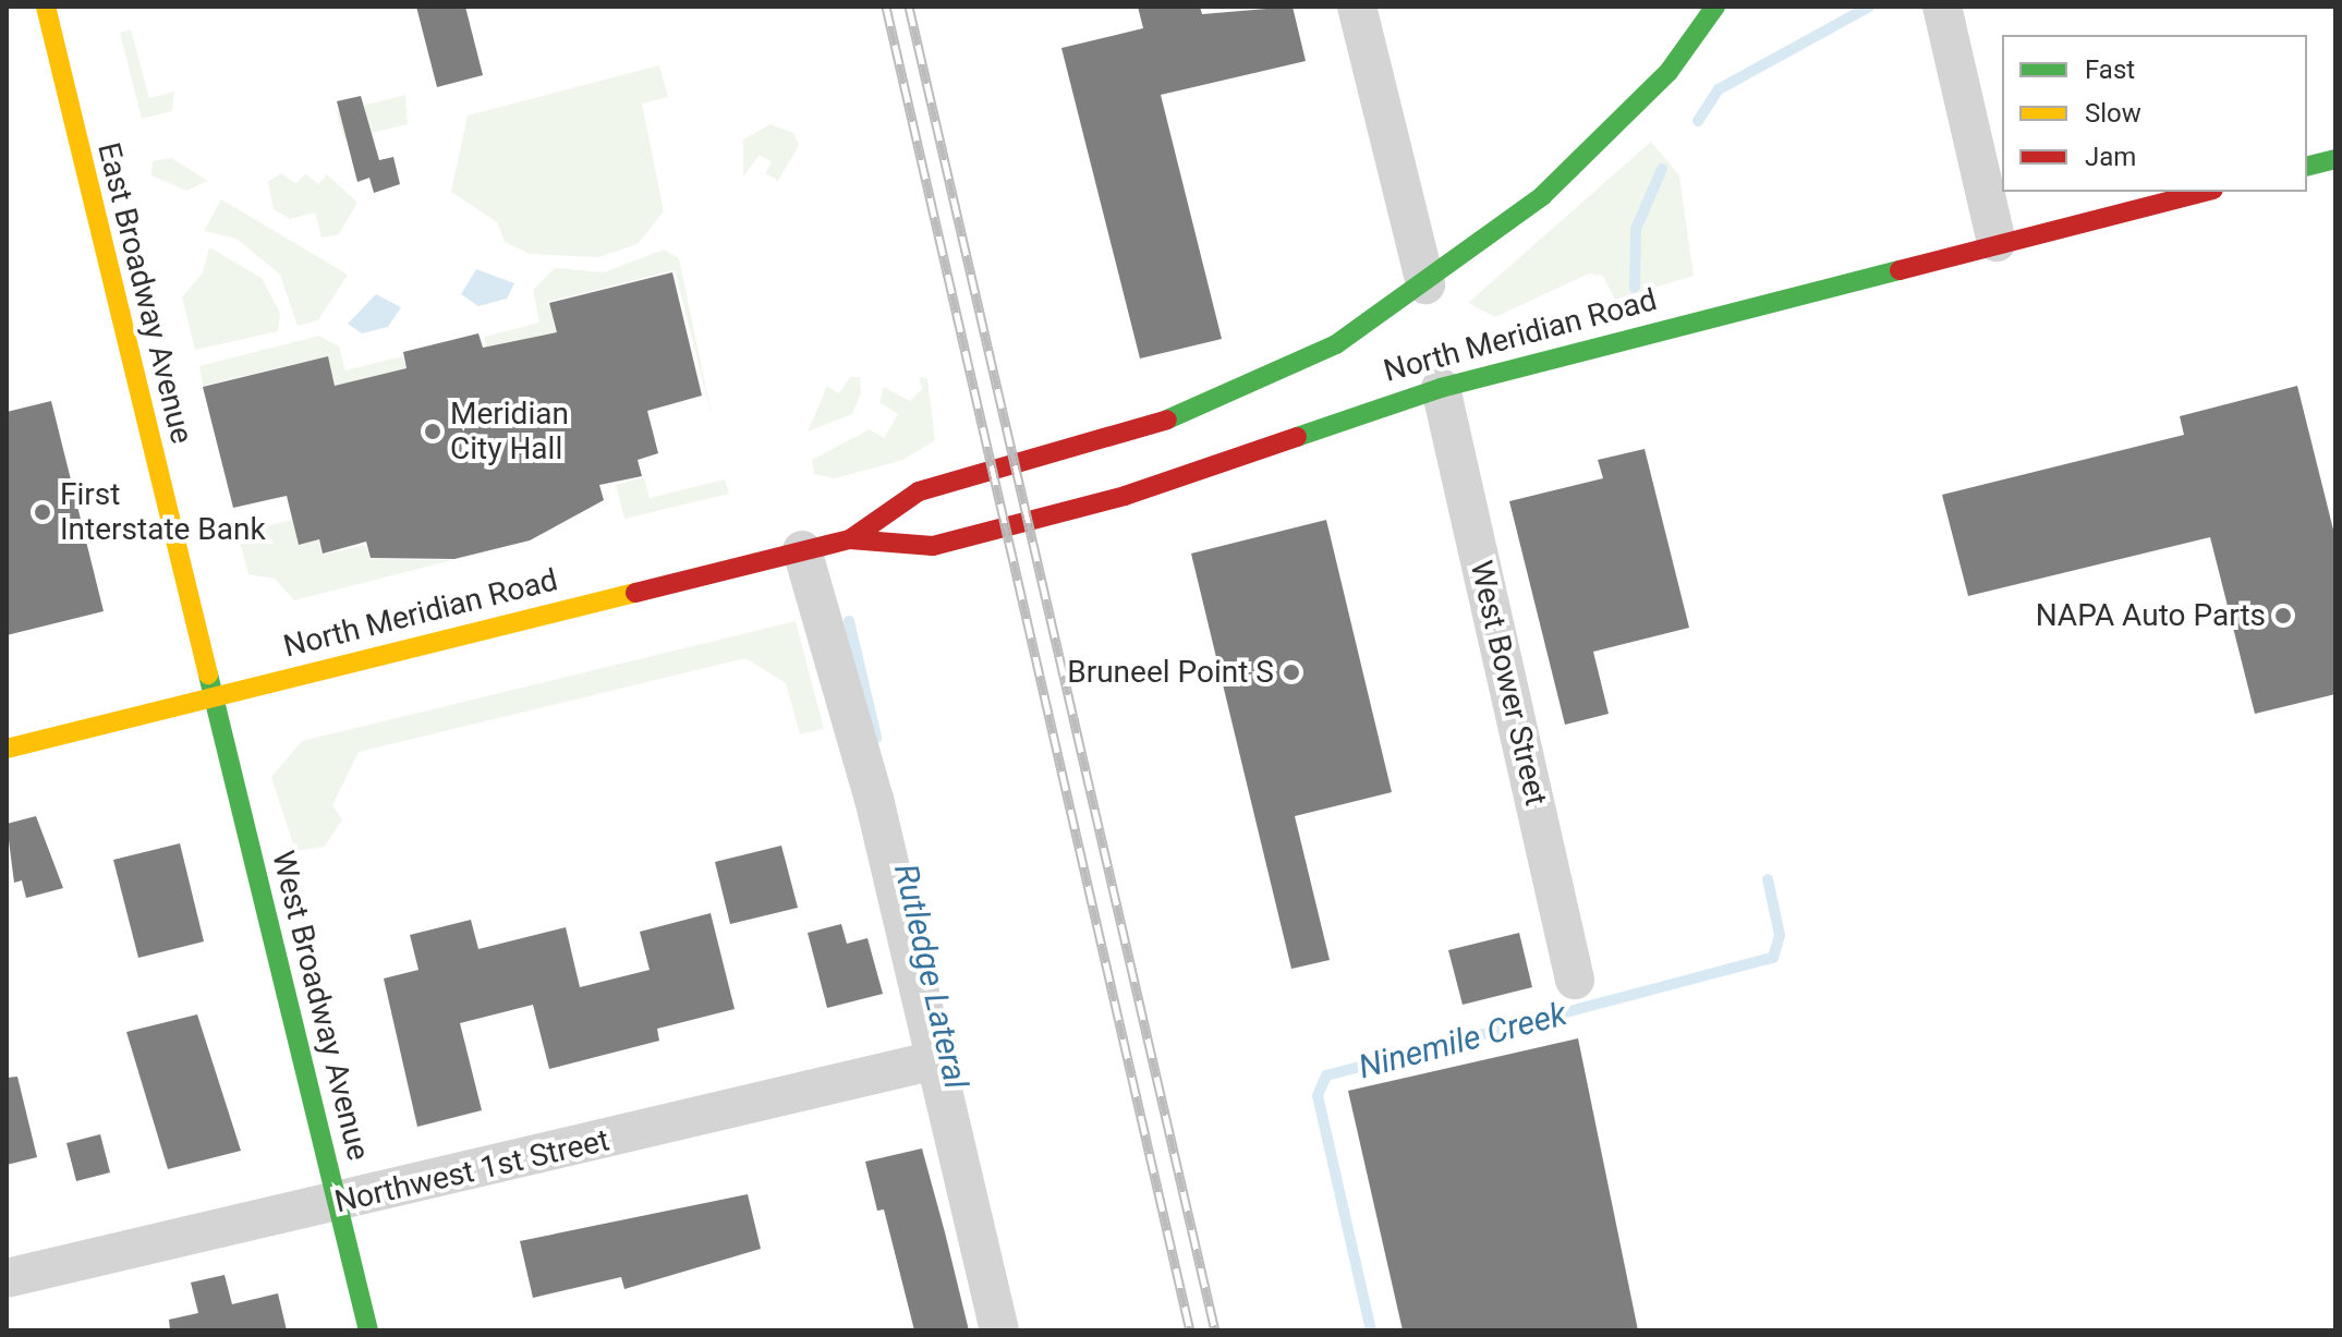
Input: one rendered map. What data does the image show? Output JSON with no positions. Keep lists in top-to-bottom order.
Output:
{
  "streets": {
    "main road": ["East Broadway Avenue", "North Meridian Road", "West Broadway Avenue"],
    "street": ["West Bower Street", "Northwest 1st Street"]
  },
  "crossings": [
    ["East Broadway Avenue", "North Meridian Road"],
    ["East Broadway Avenue", "West Broadway Avenue"],
    ["North Meridian Road", "West Bower Street"],
    ["North Meridian Road", "West Broadway Avenue"],
    ["West Broadway Avenue", "Northwest 1st Street"]
  ],
  "water": ["Rutledge Lateral", "Ninemile Creek"],
  "places": [
    "Meridian City Hall",
    "First Interstate Bank",
    "NAPA Auto Parts",
    "Bruneel Point S"
  ],
  "legend": ["Fast", "Slow", "Jam"]
}
